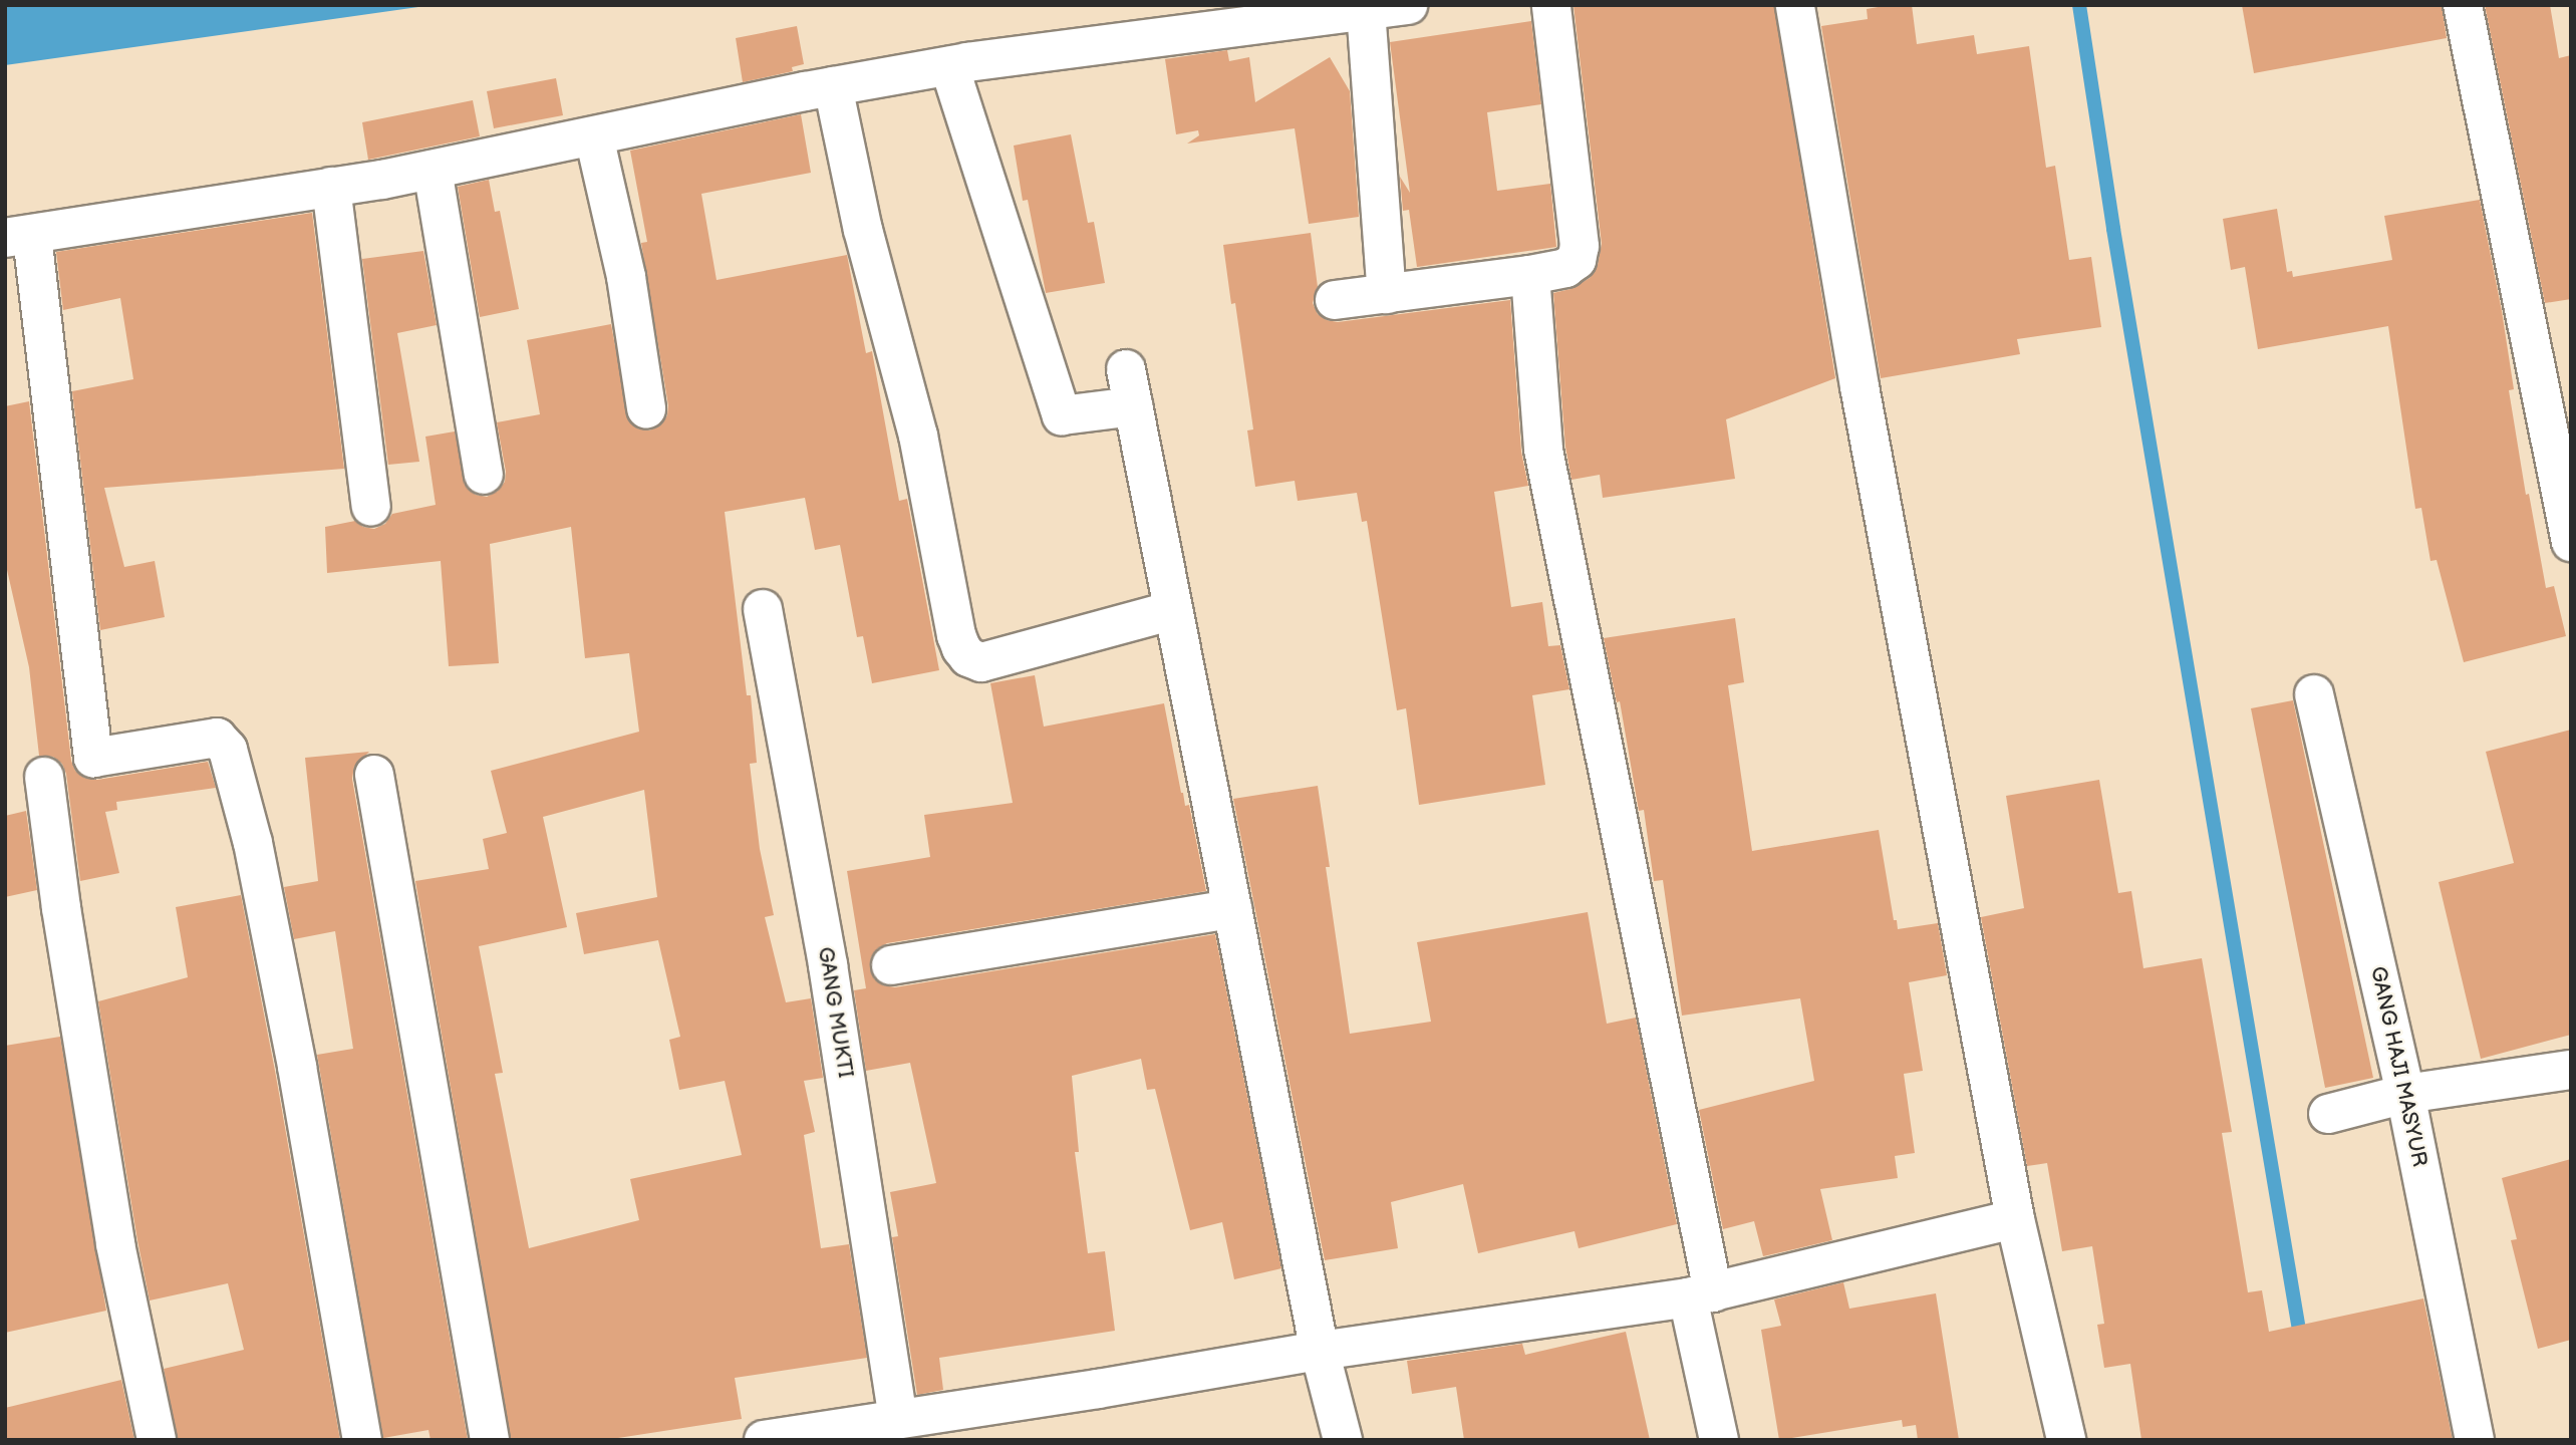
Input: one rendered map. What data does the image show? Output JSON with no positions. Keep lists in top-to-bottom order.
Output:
{
  "streets": {
    "street": ["GANG MUKTI", "GANG HAJI MASYUR"]
  }
}
